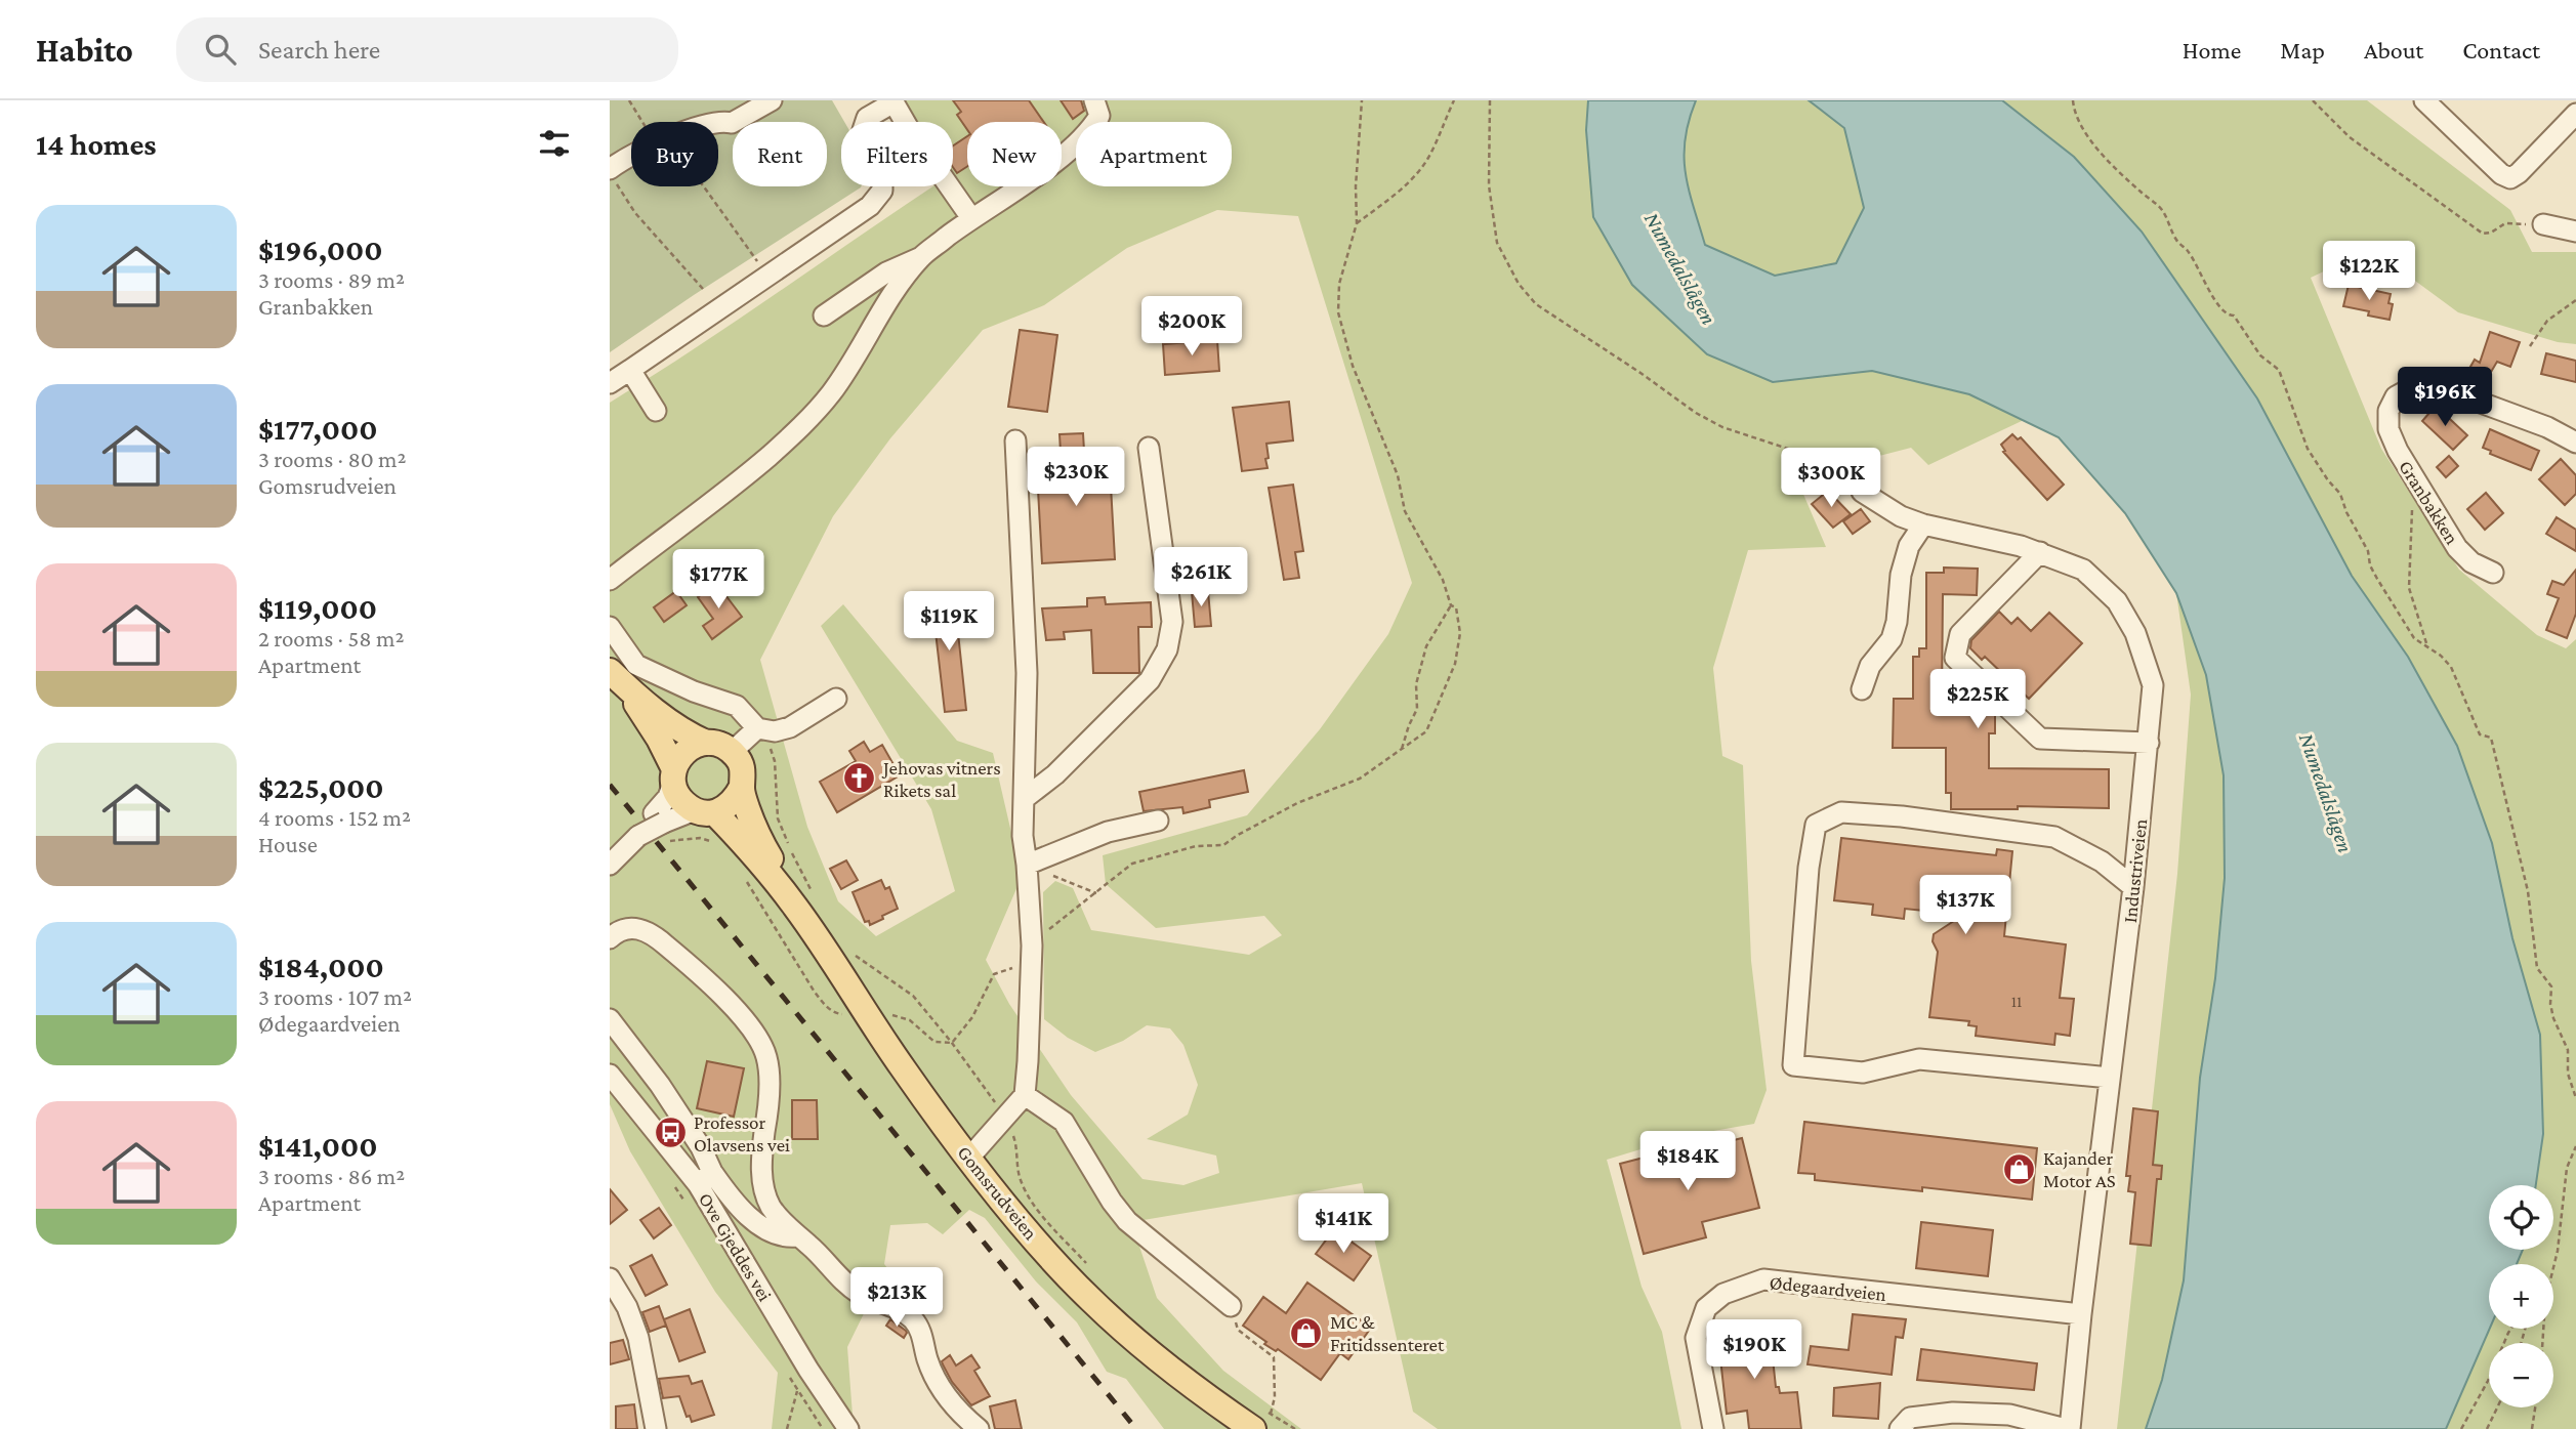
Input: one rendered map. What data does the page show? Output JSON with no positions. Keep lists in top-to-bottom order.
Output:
{
  "streets": {
    "main road": ["Gomsrudveien"],
    "street": [
      "Granbakken",
      "Industriveien",
      "Ove Gjeddes vei",
      "Ødegaardveien"
    ]
  },
  "crossings": [
    ["Industriveien", "Ødegaardveien"]
  ],
  "water": ["Numedalslågen"],
  "places": {
    "church": ["Jehovas vitners Rikets sal"],
    "bus stop": ["Professor Olavsens vei"],
    "shop": ["Kajander Motor AS", "MC & Fritidssenteret"]
  },
  "house_numbers": ["11"],
  "page": {
    "header": "Habito",
    "search": "Search here",
    "nav": [
      "Home",
      "Map",
      "About",
      "Contact"
    ],
    "heading": "14 homes",
    "chip": [
      "Buy",
      "Rent",
      "Filters",
      "New",
      "Apartment"
    ],
    "list": [
      {
        "name": "$196,000",
        "note": "3 rooms · 89 m² · Granbakken"
      },
      {
        "name": "$177,000",
        "note": "3 rooms · 80 m² · Gomsrudveien"
      },
      {
        "name": "$119,000",
        "note": "2 rooms · 58 m² · Apartment"
      },
      {
        "name": "$225,000",
        "note": "4 rooms · 152 m² · House"
      },
      {
        "name": "$184,000",
        "note": "3 rooms · 107 m² · Ødegaardveien"
      },
      {
        "name": "$141,000",
        "note": "3 rooms · 86 m² · Apartment"
      }
    ],
    "price": [
      "$122K",
      "$200K",
      "$196K",
      "$230K",
      "$300K",
      "$261K",
      "$177K",
      "$119K",
      "$225K",
      "$137K",
      "$184K",
      "$141K",
      "$213K",
      "$190K"
    ],
    "map_buttons": ["+", "−"]
  }
}
